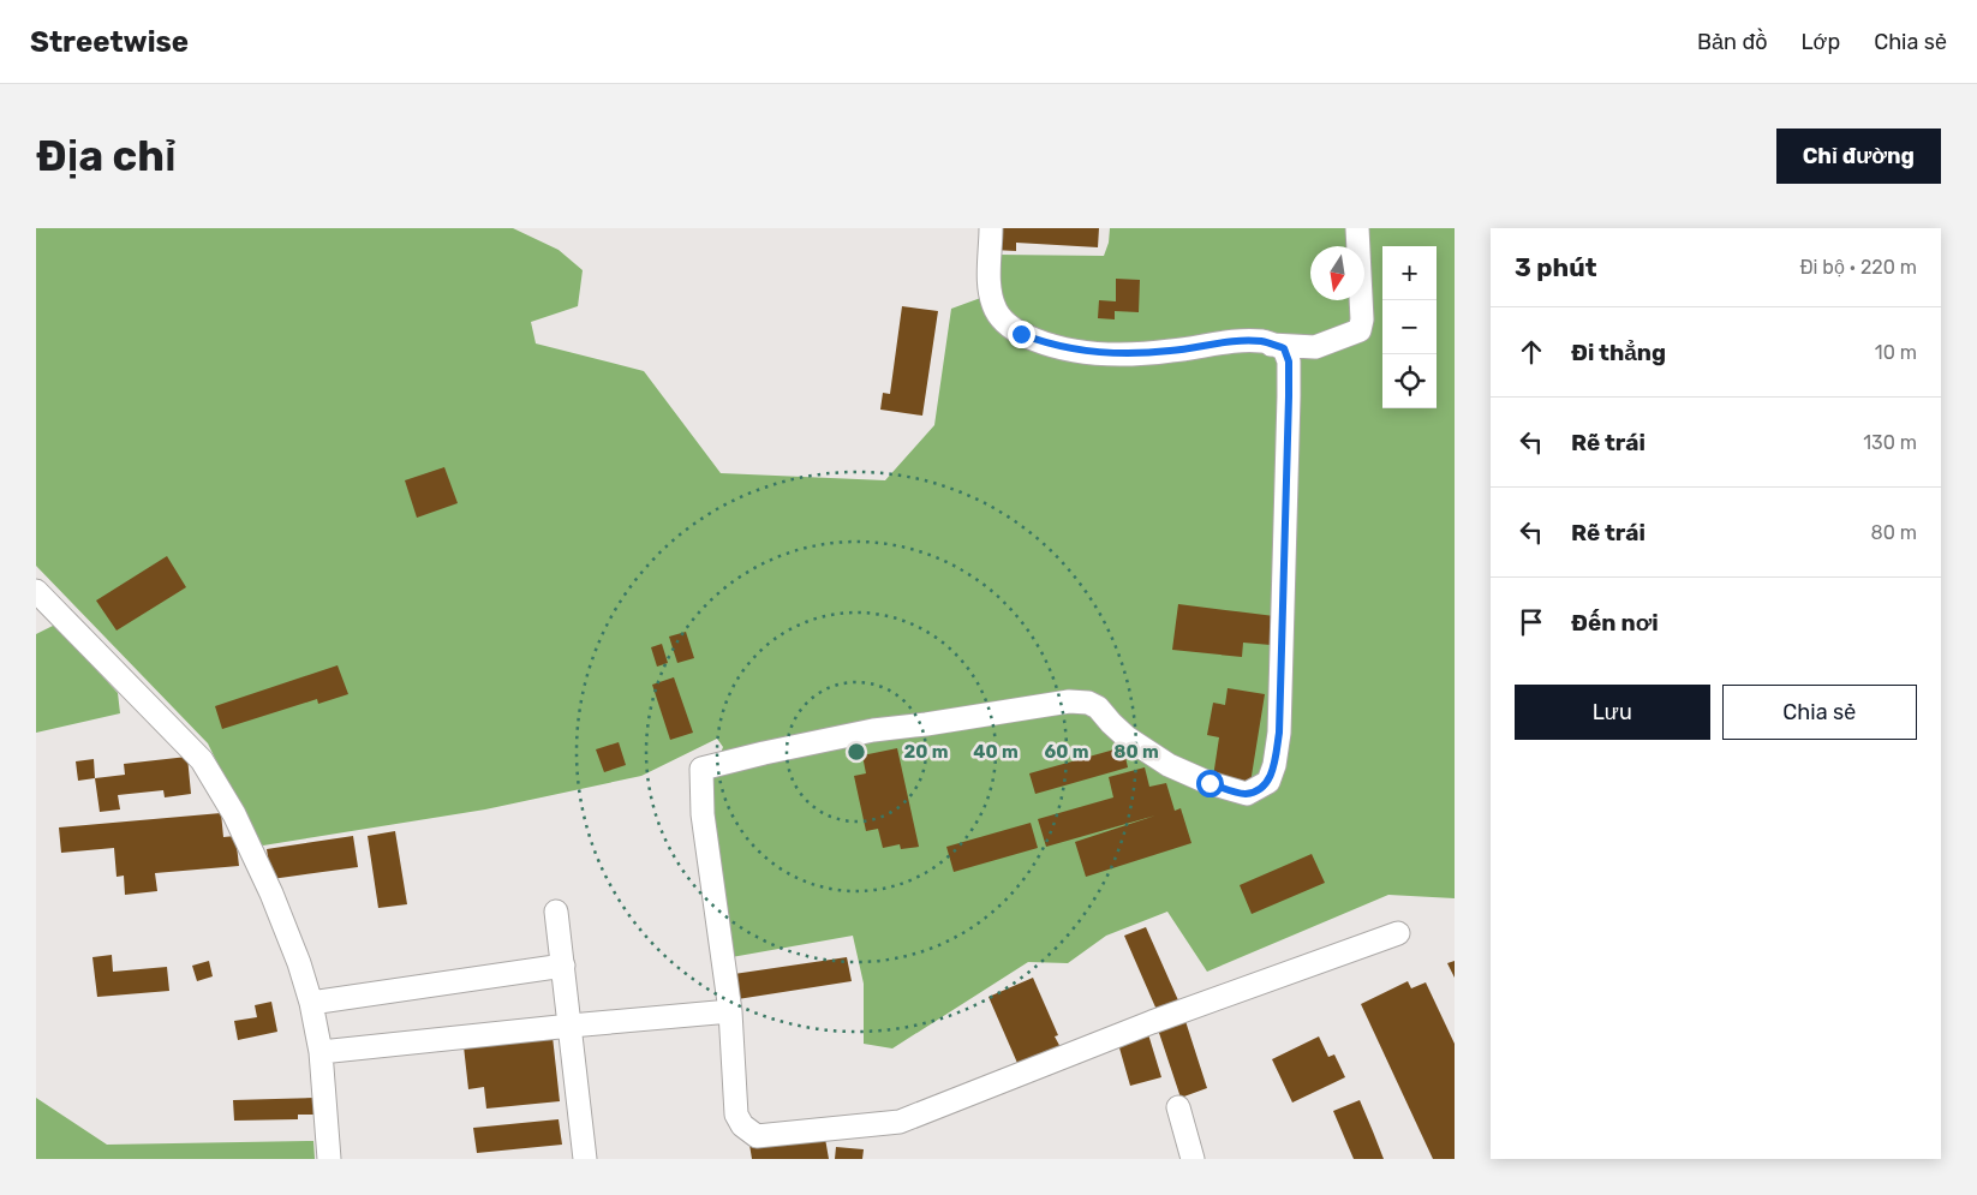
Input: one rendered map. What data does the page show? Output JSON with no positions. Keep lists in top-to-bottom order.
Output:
{
  "north": "bottom",
  "page": {
    "header": "Streetwise",
    "nav": ["Bản đồ", "Lớp", "Chia sẻ"],
    "buttons": [
      "Chỉ đường",
      ["Lưu", "Chia sẻ"]
    ],
    "title": "Địa chỉ",
    "heading": ["3 phút", "Đi bộ · 220 m"],
    "map_buttons": ["+", "−"],
    "list": [
      ["Đi thẳng", "10 m"],
      ["Rẽ trái", "130 m"],
      ["Rẽ trái", "80 m"],
      "Đến nơi"
    ]
  },
  "rings": [
    "20 m",
    "40 m",
    "60 m",
    "80 m"
  ]
}
